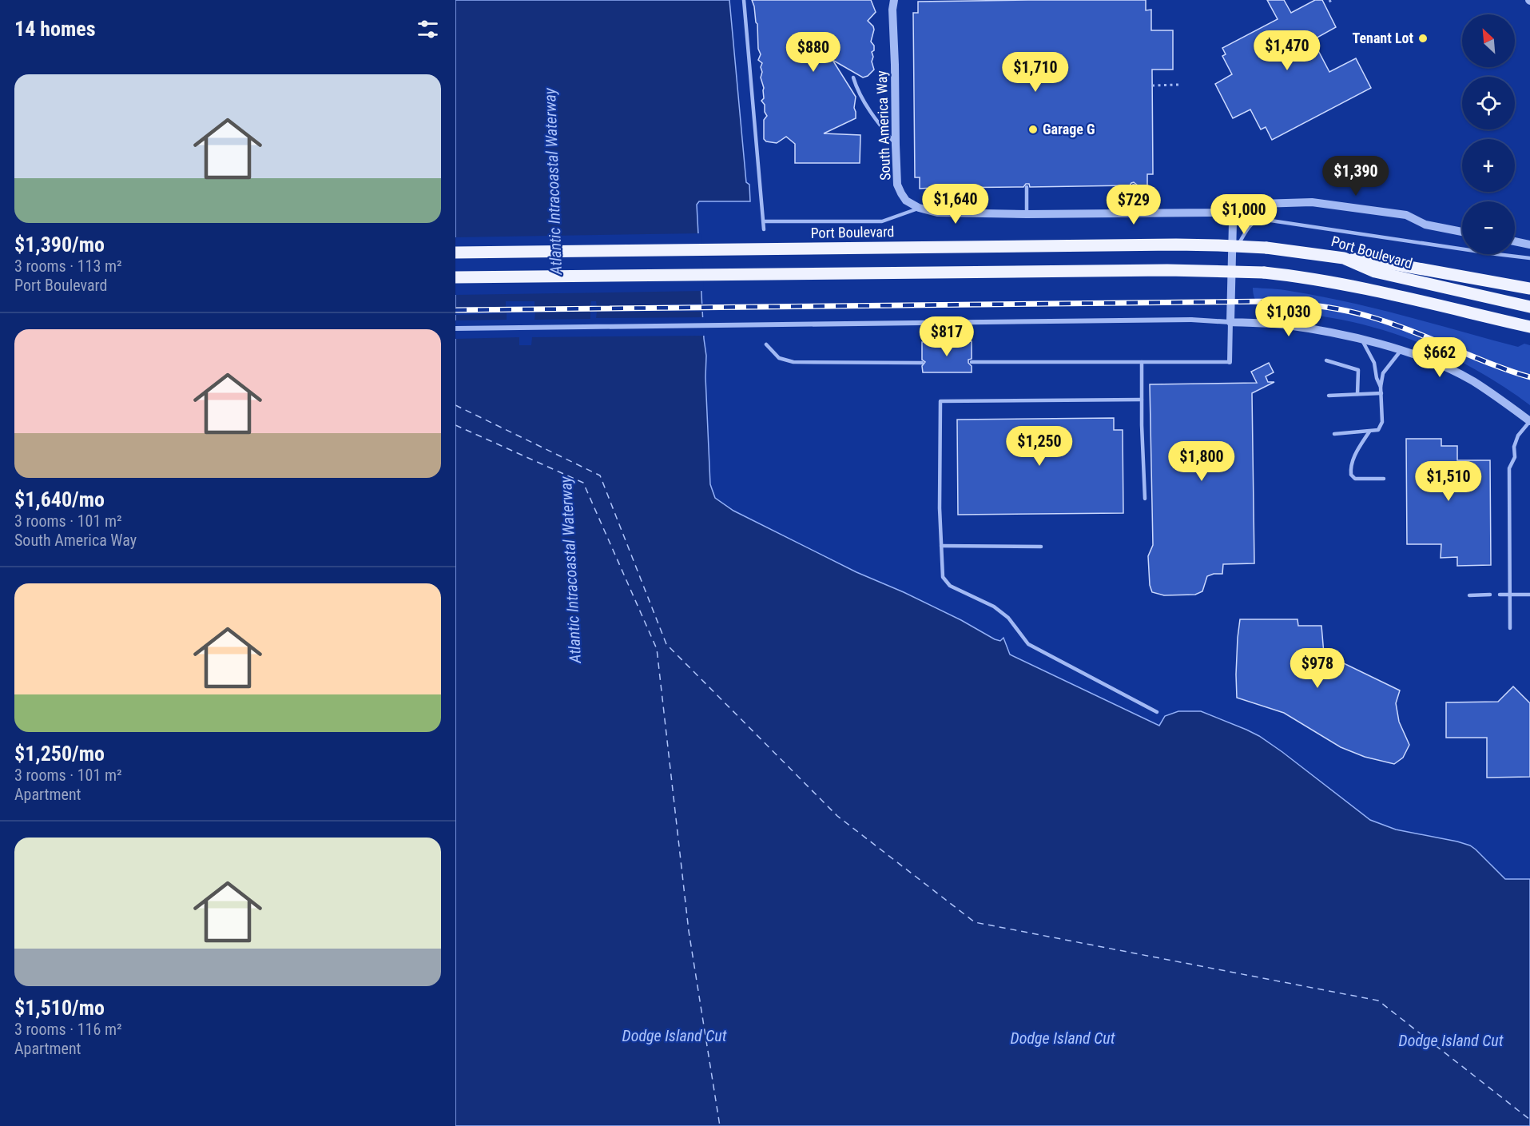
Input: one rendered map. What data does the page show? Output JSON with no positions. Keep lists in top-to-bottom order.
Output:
{
  "streets": {
    "main road": ["Port Boulevard"],
    "street": ["South America Way"]
  },
  "water": ["Atlantic Intracoastal Waterway", "Dodge Island Cut"],
  "places": ["Tenant Lot", "Garage G"],
  "north": "top left",
  "page": {
    "heading": "14 homes",
    "map_buttons": ["+", "−"],
    "price": [
      "$1,470",
      "$880",
      "$1,710",
      "$1,390",
      "$1,640",
      "$729",
      "$1,000",
      "$1,030",
      "$817",
      "$662",
      "$1,250",
      "$1,800",
      "$1,510",
      "$978"
    ],
    "list": [
      {
        "name": "$1,390/mo",
        "note": "3 rooms · 113 m² · Port Boulevard"
      },
      {
        "name": "$1,640/mo",
        "note": "3 rooms · 101 m² · South America Way"
      },
      {
        "name": "$1,250/mo",
        "note": "3 rooms · 101 m² · Apartment"
      },
      {
        "name": "$1,510/mo",
        "note": "3 rooms · 116 m² · Apartment"
      }
    ]
  }
}
